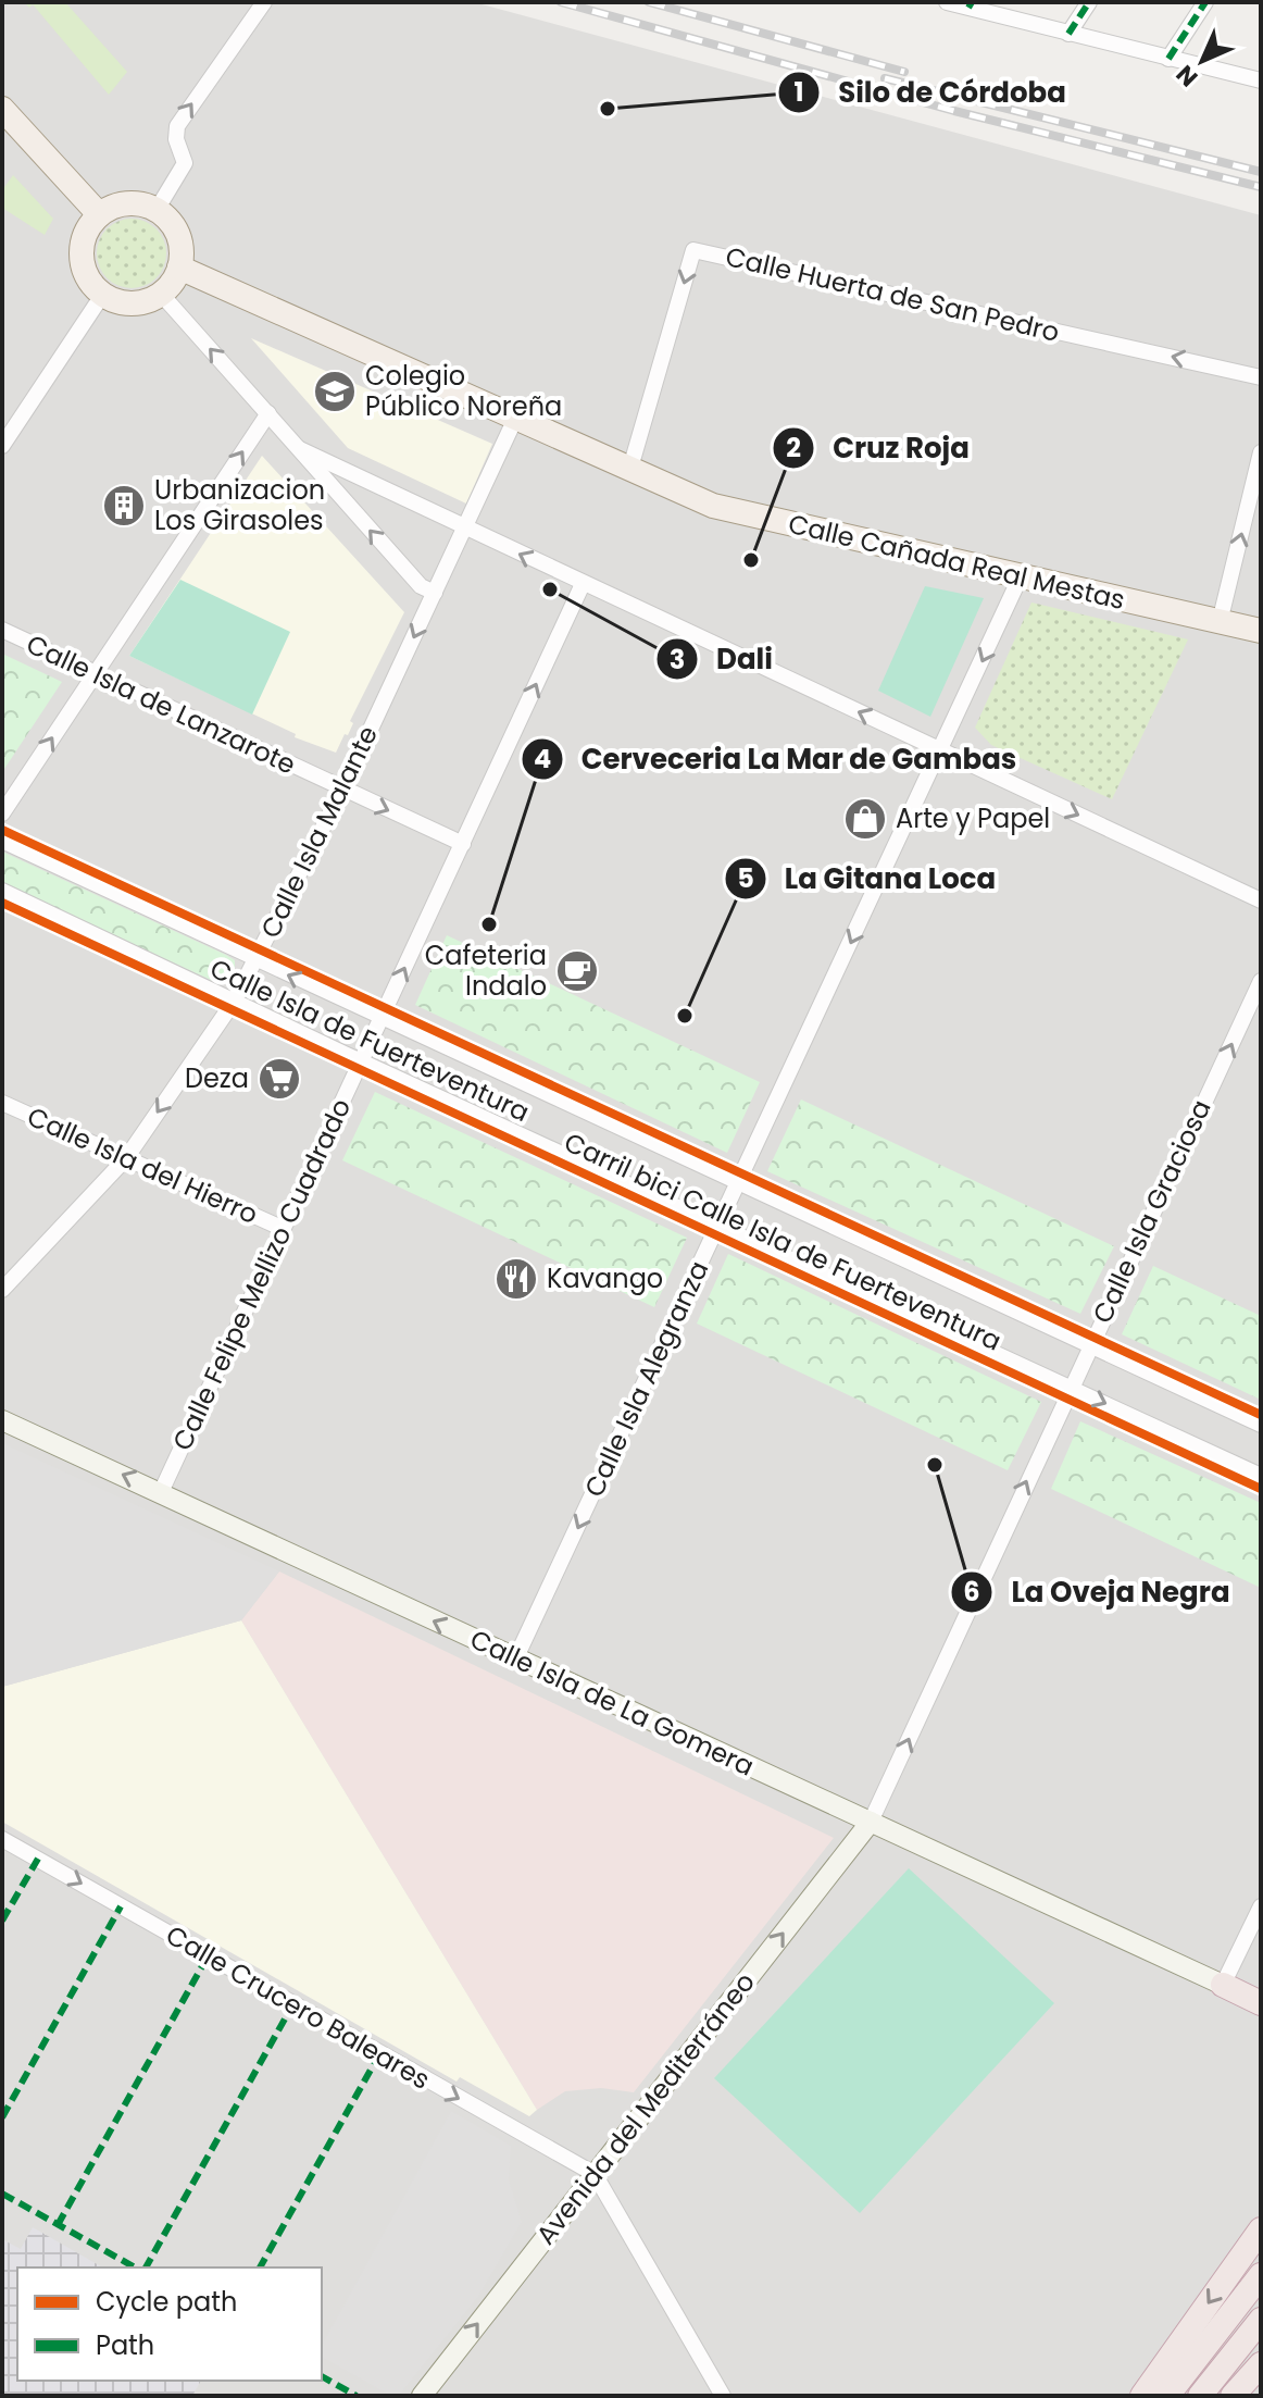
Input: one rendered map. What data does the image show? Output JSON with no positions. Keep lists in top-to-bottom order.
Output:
{
  "streets": {
    "main road": ["Calle Cañada Real Mestas", "Calle Isla de La Gomera", "Avenida del Mediterráneo"],
    "street": [
      "Calle Huerta de San Pedro",
      "Calle Isla de Lanzarote",
      "Calle Isla Malante",
      "Calle Isla de Fuerteventura",
      "Calle Isla del Hierro",
      "Calle Isla Graciosa",
      "Calle Felipe Mellizo Cuadrado",
      "Calle Isla Alegranza",
      "Calle Crucero Baleares"
    ],
    "cycle path": ["Carril bici Calle Isla de Fuerteventura"]
  },
  "crossings": [
    ["Calle Huerta de San Pedro", "Calle Cañada Real Mestas"],
    ["Calle Cañada Real Mestas", "Calle Isla Malante"],
    ["Calle Cañada Real Mestas", "Calle Isla Alegranza"],
    ["Calle Isla de Lanzarote", "Calle Isla Malante"],
    ["Calle Isla de Lanzarote", "Calle Felipe Mellizo Cuadrado"],
    ["Calle Isla Malante", "Calle Isla de Fuerteventura"],
    ["Calle Isla Malante", "Calle Isla del Hierro"],
    ["Calle Isla de Fuerteventura", "Calle Isla Graciosa"],
    ["Calle Isla de Fuerteventura", "Calle Felipe Mellizo Cuadrado"],
    ["Calle Isla de Fuerteventura", "Calle Isla Alegranza"],
    ["Calle Isla del Hierro", "Calle Felipe Mellizo Cuadrado"],
    ["Calle Isla Graciosa", "Calle Isla de La Gomera"],
    ["Calle Isla Graciosa", "Avenida del Mediterráneo"],
    ["Calle Felipe Mellizo Cuadrado", "Calle Isla de La Gomera"],
    ["Calle Isla Alegranza", "Calle Isla de La Gomera"],
    ["Calle Isla de La Gomera", "Avenida del Mediterráneo"],
    ["Calle Crucero Baleares", "Avenida del Mediterráneo"]
  ],
  "one_way": [
    "Calle Isla Malante",
    "Calle Isla Graciosa",
    "Calle Felipe Mellizo Cuadrado",
    "Calle Isla Alegranza",
    "Calle Isla de La Gomera",
    "Calle Crucero Baleares",
    "Avenida del Mediterráneo"
  ],
  "places": {
    "other": [
      "Silo de Córdoba",
      "Cruz Roja",
      "Dali",
      "Cerveceria La Mar de Gambas",
      "La Gitana Loca",
      "La Oveja Negra"
    ],
    "school or university": ["Colegio Público Noreña"],
    "building": ["Urbanizacion Los Girasoles"],
    "shop": ["Arte y Papel"],
    "cafe": ["Cafeteria Indalo"],
    "supermarket": ["Deza"],
    "restaurant": ["Kavango"]
  },
  "legend": ["Cycle path", "Path"],
  "north": "bottom left"
}
